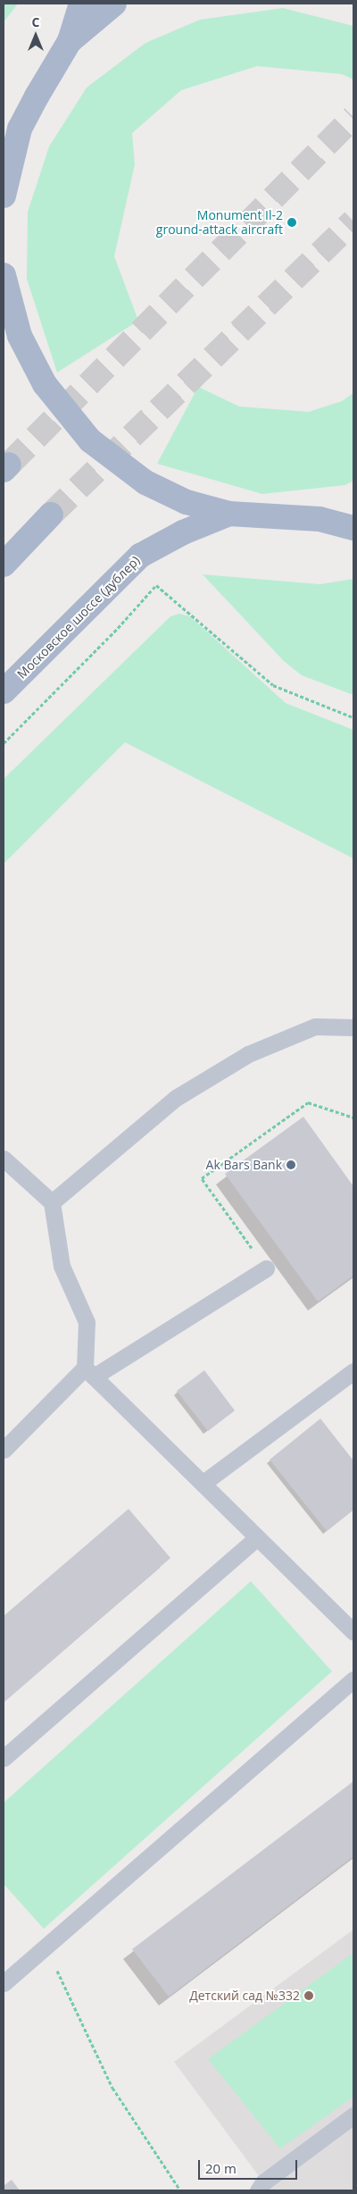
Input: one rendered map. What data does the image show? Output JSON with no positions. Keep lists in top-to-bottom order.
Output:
{
  "streets": {
    "main road": ["Московское шоссе (дублер)"]
  },
  "places": ["Monument Il-2 ground-attack aircraft", "Ak Bars Bank", "Детский сад №332"],
  "scale_bar": "20 m",
  "north": "top"
}
